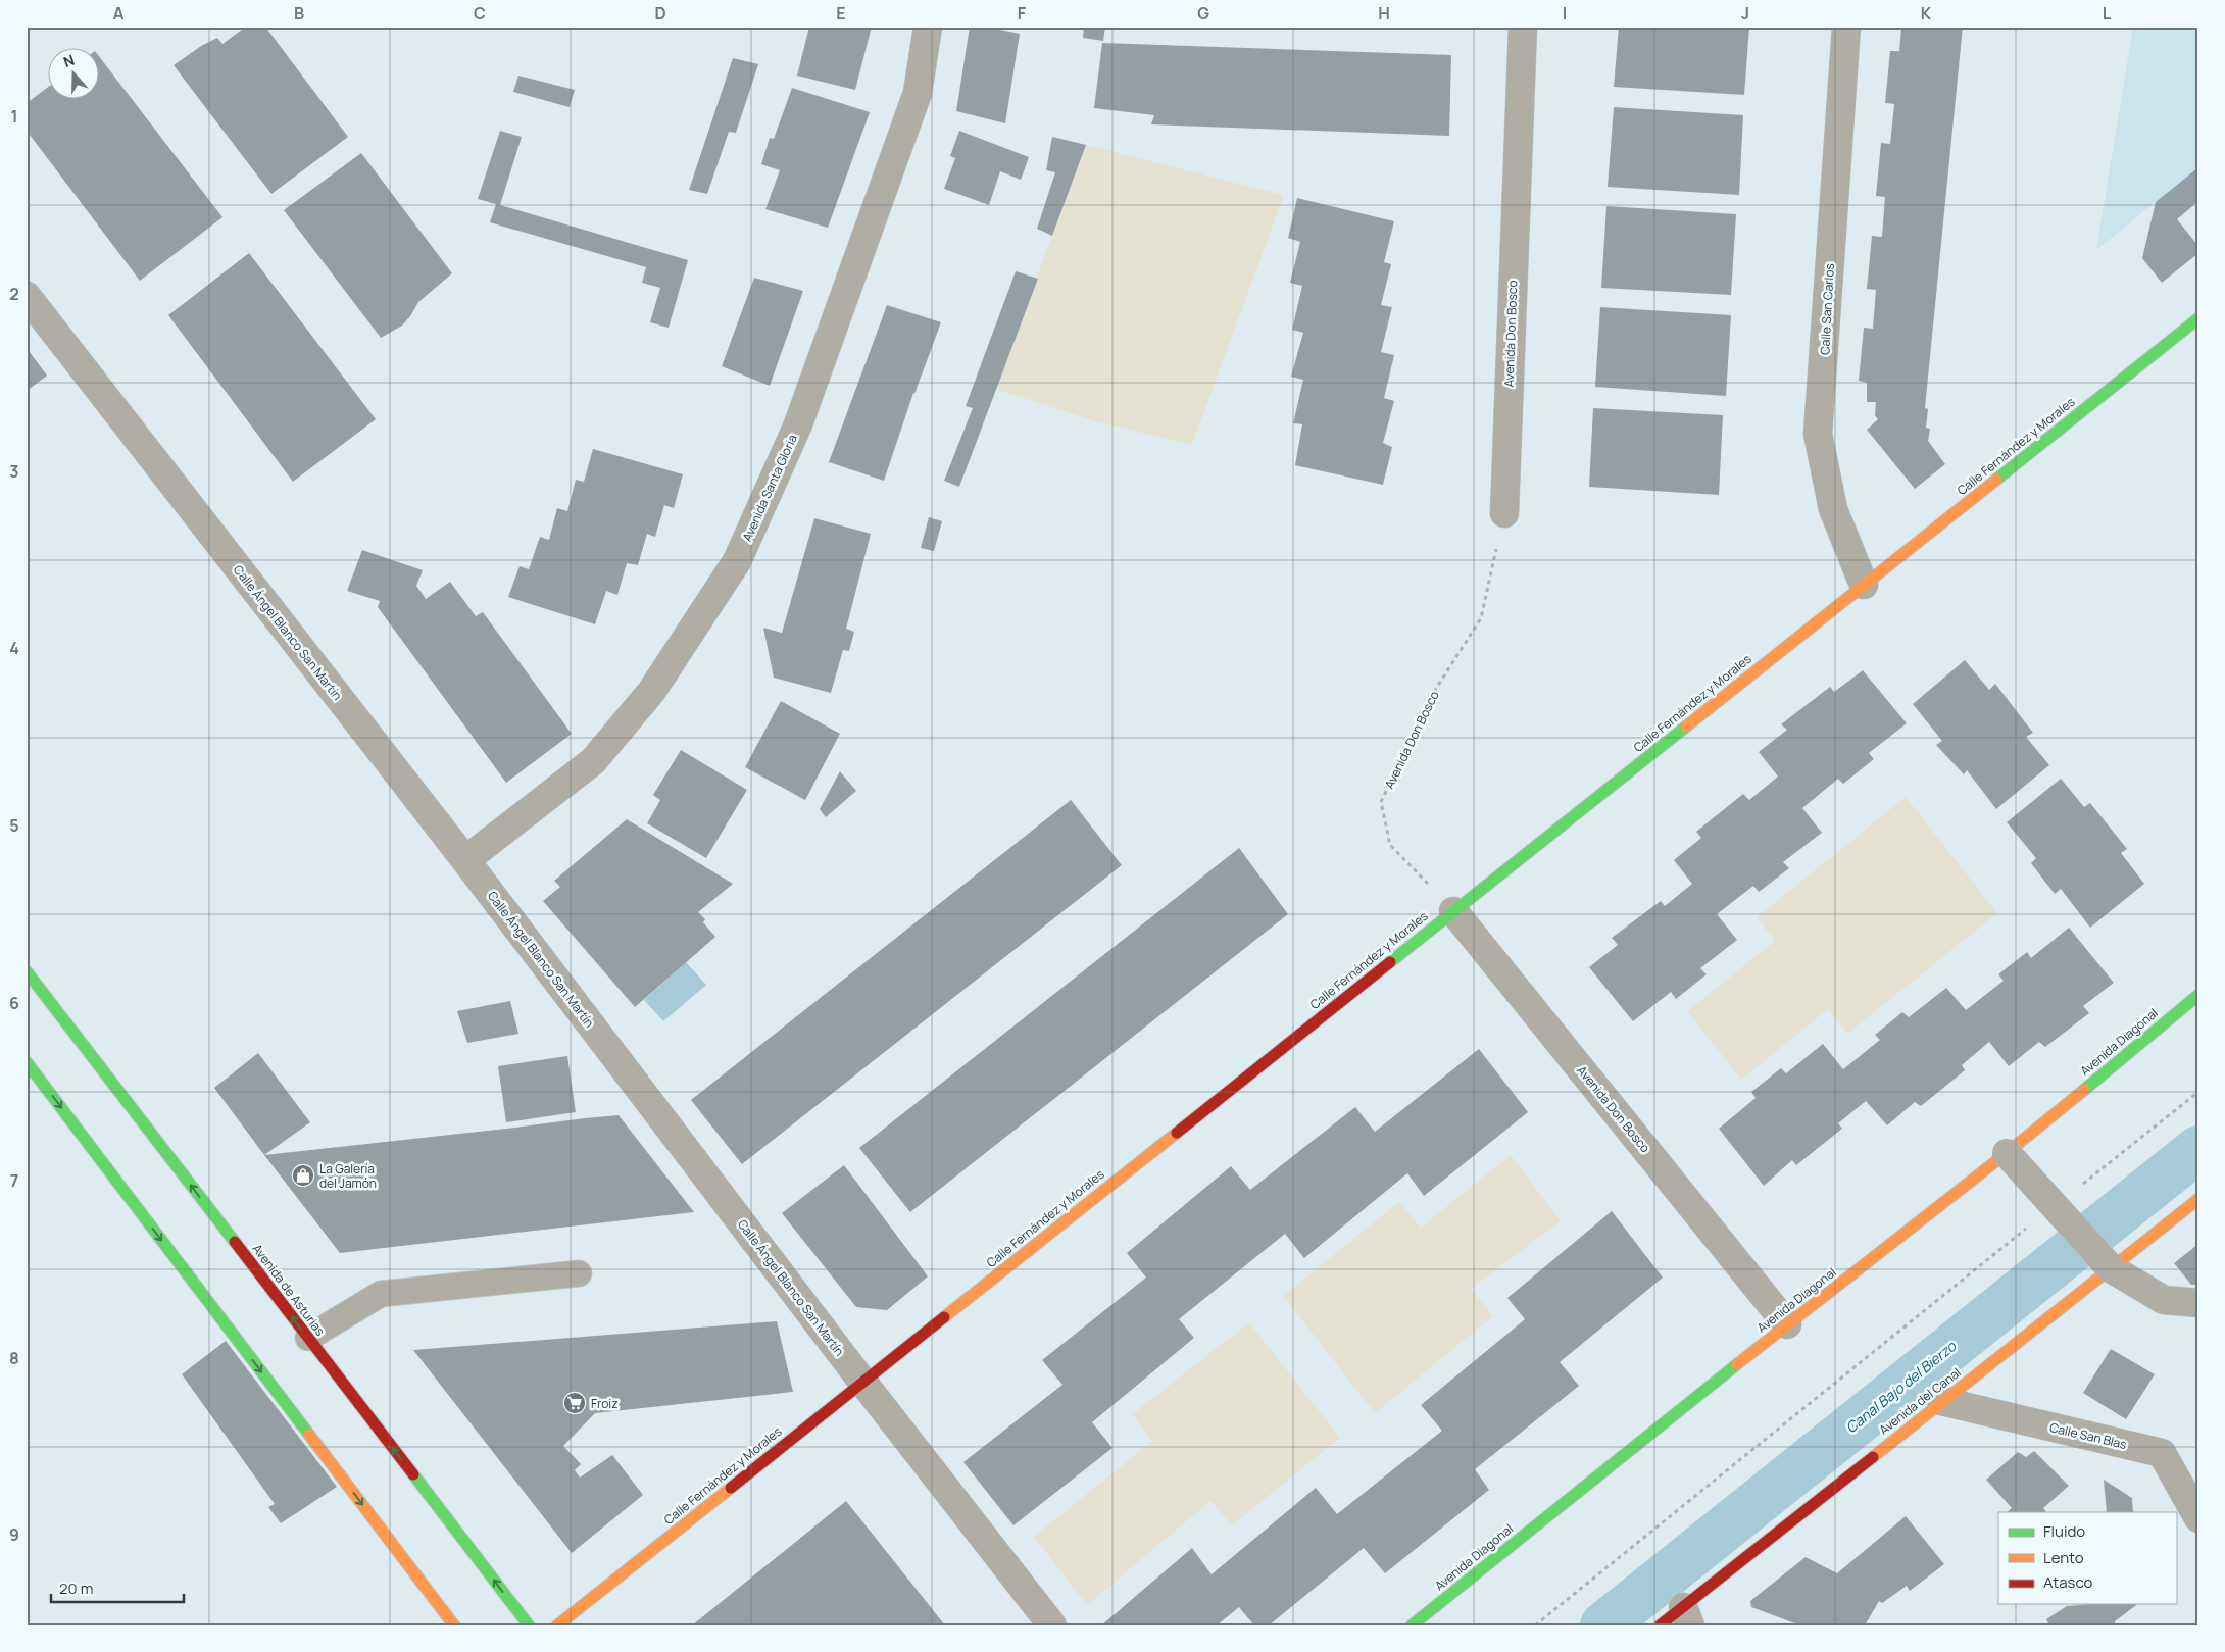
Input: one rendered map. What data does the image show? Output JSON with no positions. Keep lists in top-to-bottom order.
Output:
{
  "streets": {
    "street": [
      "Calle San Carlos",
      "Avenida Don Bosco",
      "Calle Fernández y Morales",
      "Avenida Santa Gloria",
      "Calle Ángel Blanco San Martín",
      "Avenida Diagonal",
      "Avenida de Asturias",
      "Avenida del Canal",
      "Calle San Blas"
    ]
  },
  "crossings": [
    ["Calle San Carlos", "Calle Fernández y Morales"],
    ["Avenida Don Bosco", "Calle Fernández y Morales"],
    ["Avenida Don Bosco", "Avenida Diagonal"],
    ["Calle Fernández y Morales", "Calle Ángel Blanco San Martín"],
    ["Avenida Santa Gloria", "Calle Ángel Blanco San Martín"],
    ["Avenida del Canal", "Calle San Blas"]
  ],
  "water": ["Canal Bajo del Bierzo"],
  "places": {
    "shop": ["La Galería del Jamón"],
    "supermarket": ["Froiz"]
  },
  "legend": ["Fluido", "Lento", "Atasco"],
  "scale_bar": "20 m",
  "north": "top",
  "grid": {
    "columns": [
      "A",
      "B",
      "C",
      "D",
      "E",
      "F",
      "G",
      "H",
      "I",
      "J",
      "K",
      "L"
    ],
    "rows": [
      "1",
      "2",
      "3",
      "4",
      "5",
      "6",
      "7",
      "8",
      "9"
    ]
  }
}
